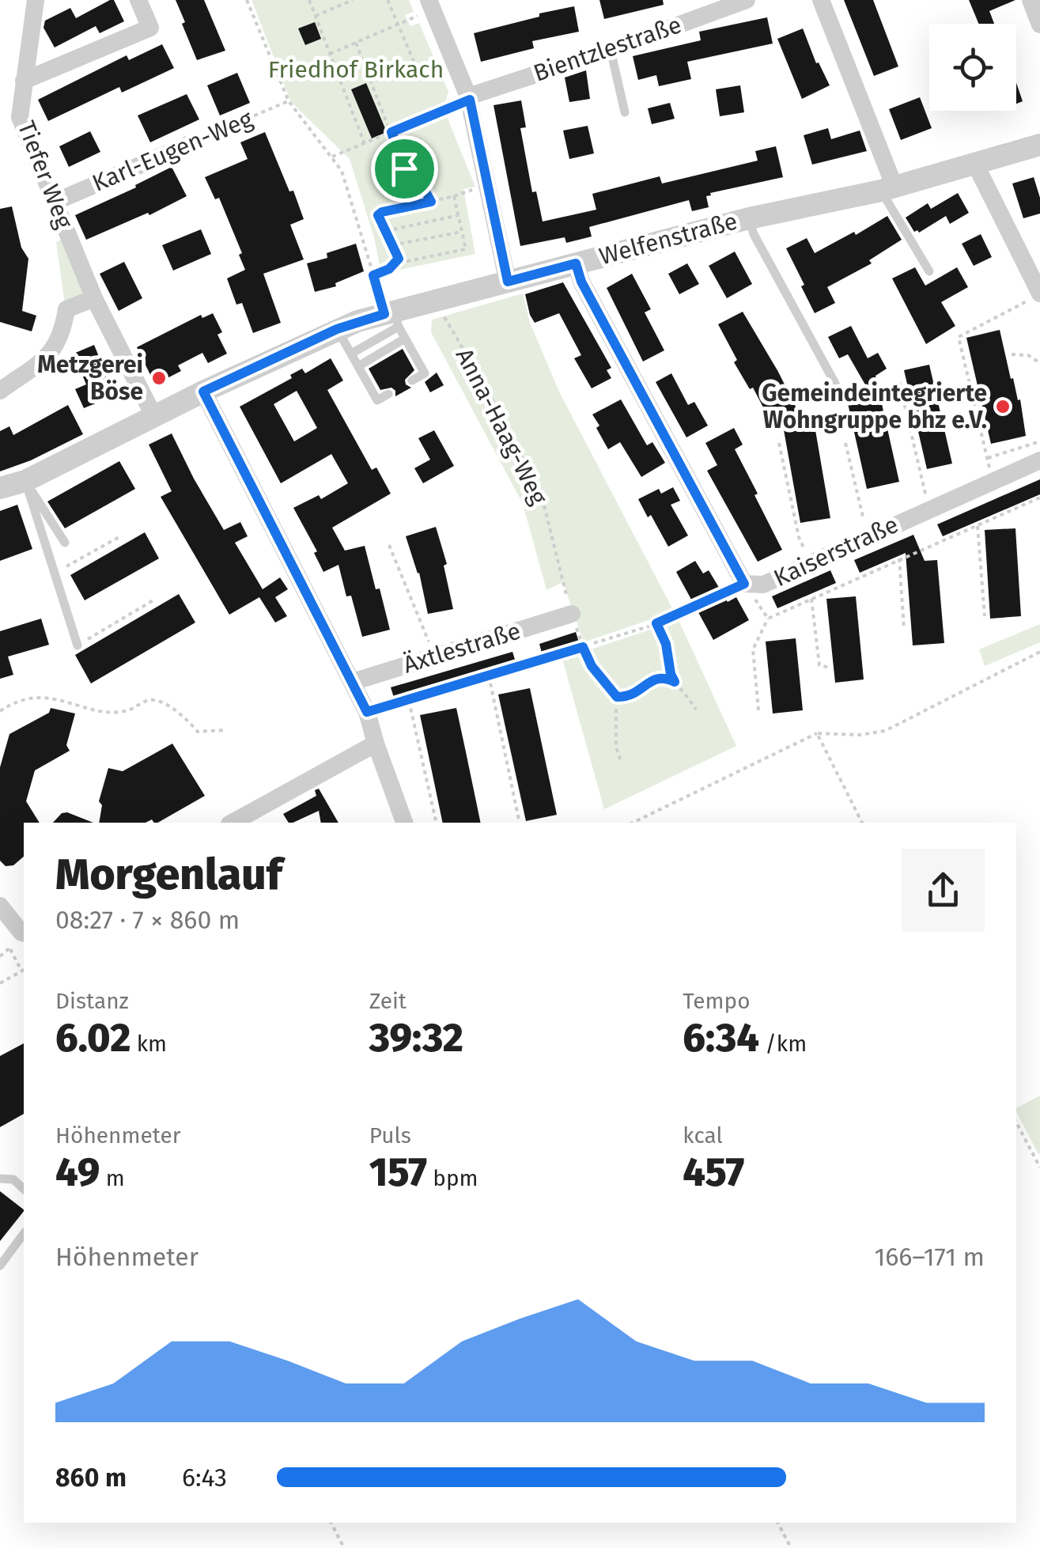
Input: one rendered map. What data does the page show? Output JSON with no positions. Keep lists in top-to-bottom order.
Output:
{
  "streets": {
    "street": [
      "Bientzlestraße",
      "Karl-Eugen-Weg",
      "Tiefer Weg",
      "Welfenstraße",
      "Kaiserstraße",
      "Äxtlestraße"
    ],
    "path": ["Anna-Haag-Weg"]
  },
  "crossings": [
    ["Karl-Eugen-Weg", "Tiefer Weg"],
    ["Tiefer Weg", "Welfenstraße"],
    ["Welfenstraße", "Anna-Haag-Weg"],
    ["Welfenstraße", "Kaiserstraße"],
    ["Anna-Haag-Weg", "Äxtlestraße"]
  ],
  "parks": ["Friedhof Birkach"],
  "places": ["Metzgerei Böse", "Gemeindeintegrierte Wohngruppe bhz e.V."],
  "page": {
    "heading": ["Morgenlauf", "08:27 · 7 × 860 m"],
    "stats": [
      ["Distanz", "6.02 km"],
      ["Zeit", "39:32"],
      ["Tempo", "6:34 /km"],
      ["Höhenmeter", "49 m"],
      ["Puls", "157 bpm"],
      ["kcal", "457"]
    ],
    "chart": ["Höhenmeter", "166–171 m"],
    "list": [
      {
        "name": "860 m",
        "note": "6:43"
      }
    ]
  }
}
